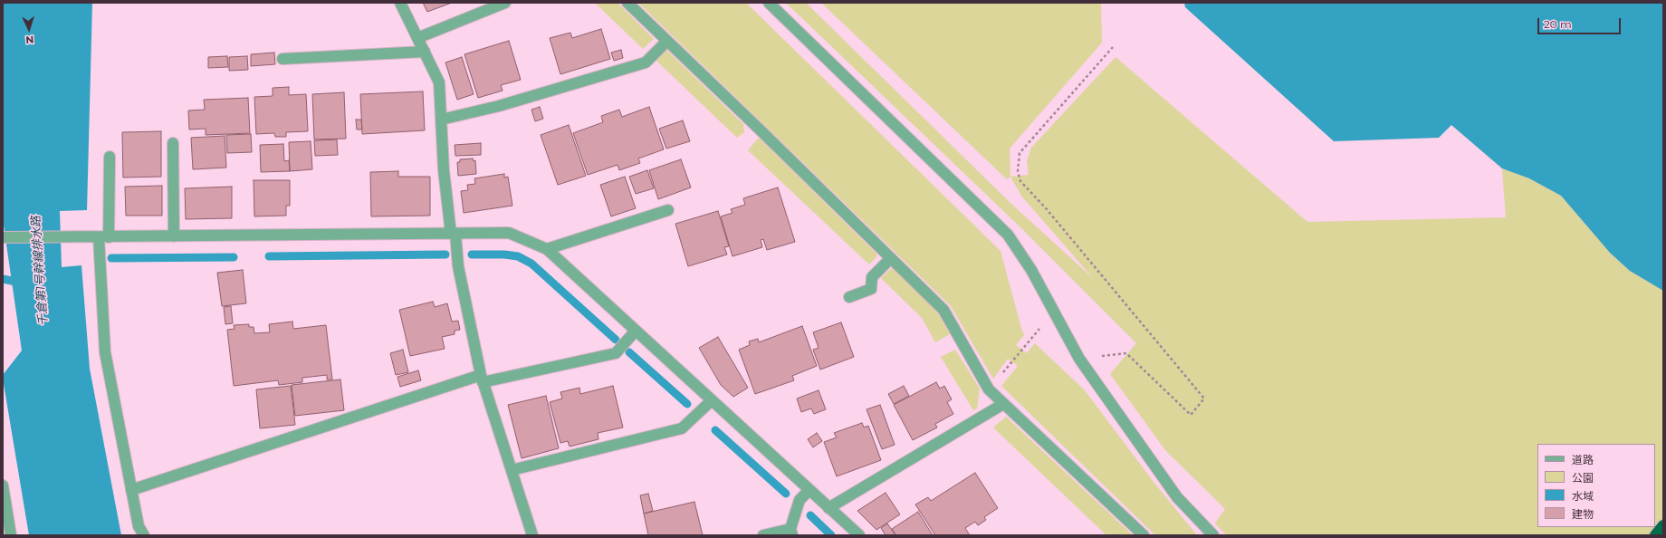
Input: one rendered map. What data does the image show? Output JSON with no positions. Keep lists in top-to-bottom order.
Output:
{
  "water": ["千倉第1号幹線排水路"],
  "legend": [
    "道路",
    "公園",
    "水域",
    "建物"
  ],
  "scale_bar": "20 m",
  "north": "bottom"
}
